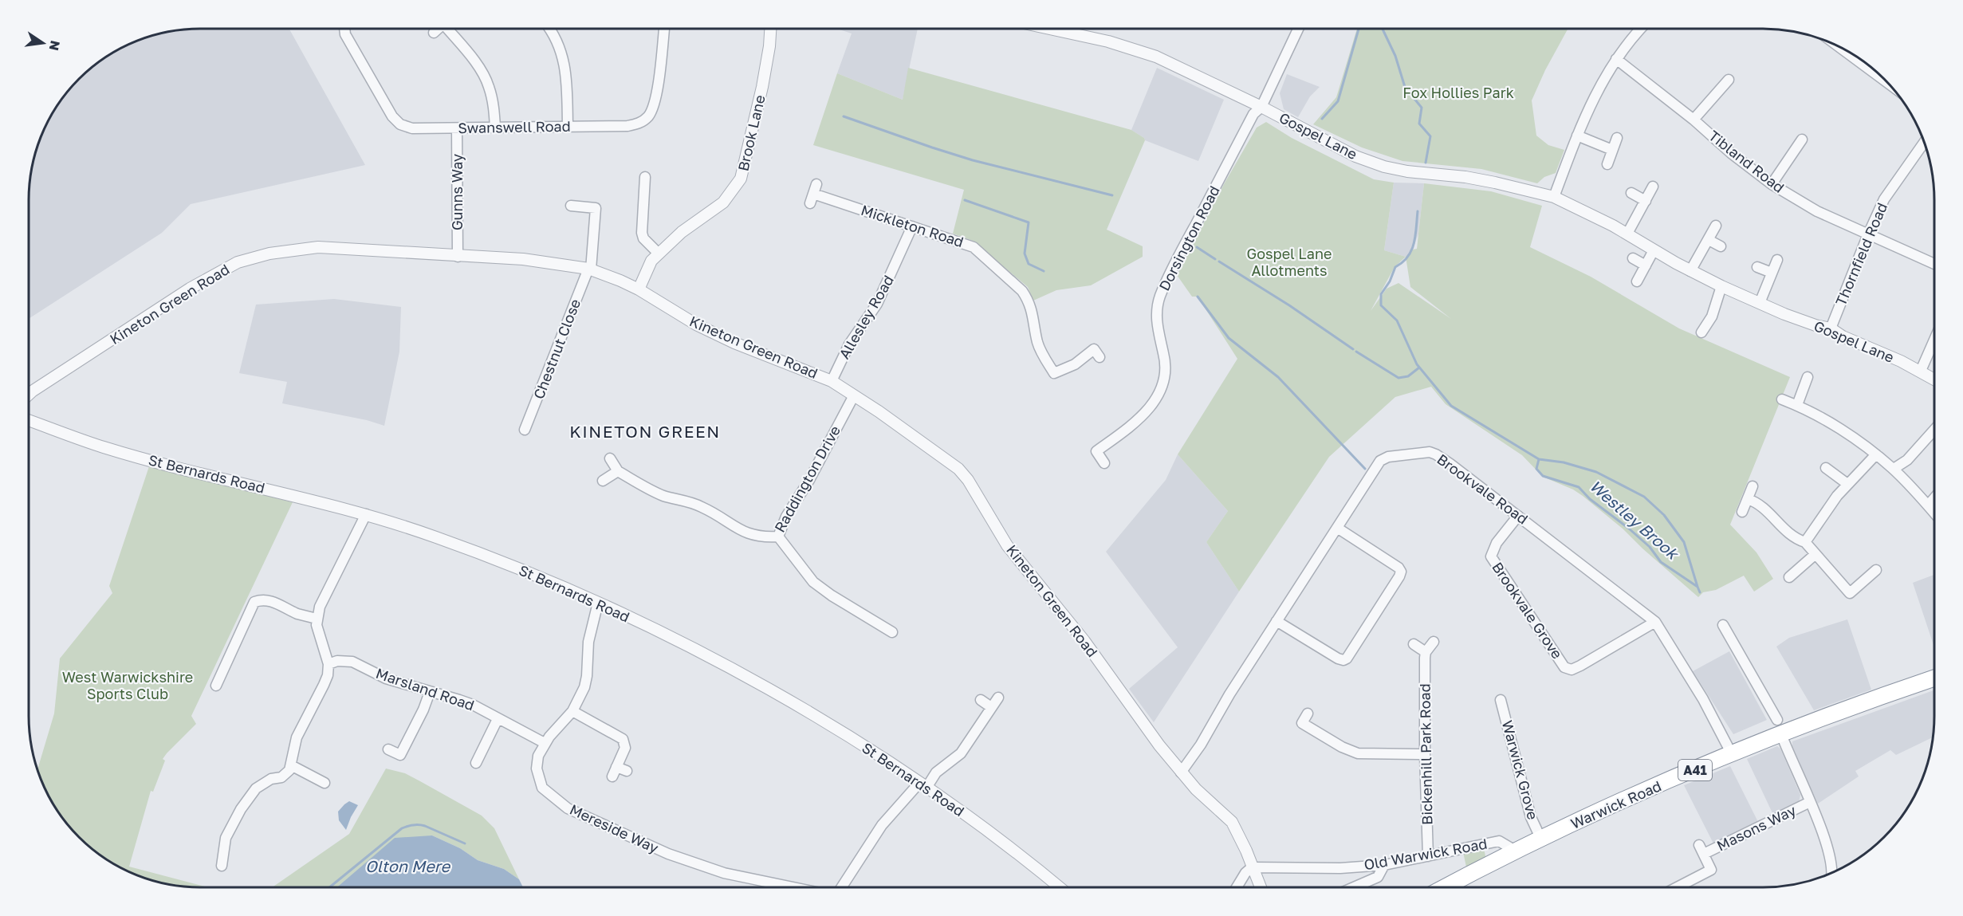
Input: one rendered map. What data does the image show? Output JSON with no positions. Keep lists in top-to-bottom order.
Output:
{
  "streets": {
    "highway": ["A41", "Warwick Road"],
    "street": [
      "Swanswell Road",
      "Brook Lane",
      "Gospel Lane",
      "Tibland Road",
      "Gunns Way",
      "Mickleton Road",
      "Dorsington Road",
      "Thornfield Road",
      "Kineton Green Road",
      "Allesley Road",
      "Chestnut Close",
      "St Bernards Road",
      "Raddington Drive",
      "Brookvale Road",
      "Brookvale Grove",
      "Marsland Road",
      "Bickenhill Park Road",
      "Warwick Grove",
      "Masons Way",
      "Mereside Way",
      "Old Warwick Road"
    ]
  },
  "crossings": [
    ["Swanswell Road", "Gunns Way"],
    ["Brook Lane", "Kineton Green Road"],
    ["Gospel Lane", "Dorsington Road"],
    ["Gospel Lane", "Thornfield Road"],
    ["Tibland Road", "Thornfield Road"],
    ["Gunns Way", "Kineton Green Road"],
    ["Mickleton Road", "Allesley Road"],
    ["Kineton Green Road", "Allesley Road"],
    ["Kineton Green Road", "Chestnut Close"],
    ["Kineton Green Road", "Raddington Drive"],
    ["Kineton Green Road", "Brookvale Road"],
    ["Kineton Green Road", "Old Warwick Road"],
    ["St Bernards Road", "Mereside Way"],
    ["Brookvale Road", "Brookvale Grove"],
    ["Brookvale Road", "Warwick Road"],
    ["Marsland Road", "Mereside Way"],
    ["Bickenhill Park Road", "Old Warwick Road"],
    ["Warwick Grove", "Warwick Road"],
    ["Warwick Road", "Masons Way"],
    ["Warwick Road", "Old Warwick Road"]
  ],
  "districts": ["KINETON GREEN"],
  "water": ["Westley Brook", "Olton Mere"],
  "parks": ["Fox Hollies Park", "Gospel Lane Allotments", "West Warwickshire Sports Club"],
  "north": "right"
}
